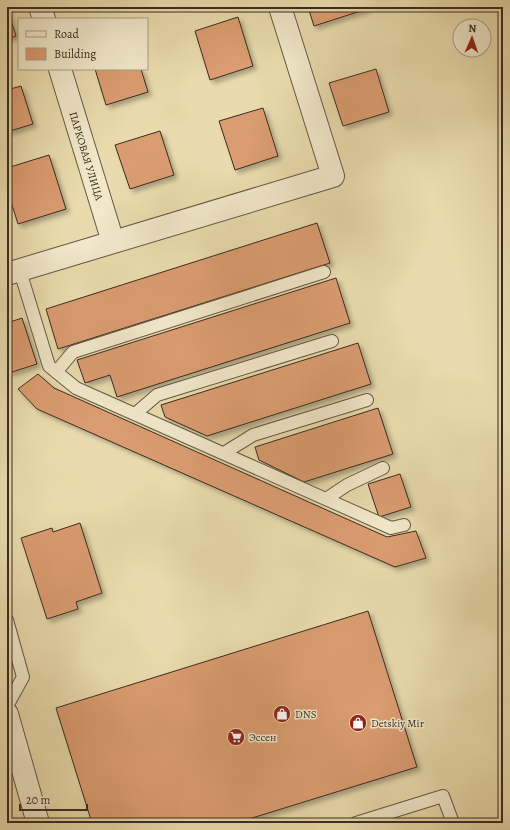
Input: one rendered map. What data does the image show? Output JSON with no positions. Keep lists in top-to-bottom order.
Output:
{
  "streets": {
    "street": ["ПАРКОВАЯ УЛИЦА"]
  },
  "places": {
    "shop": ["DNS", "Detskiy Mir"],
    "supermarket": ["Эссен"]
  },
  "legend": ["Road", "Building"],
  "scale_bar": "20 m",
  "north": "top"
}
